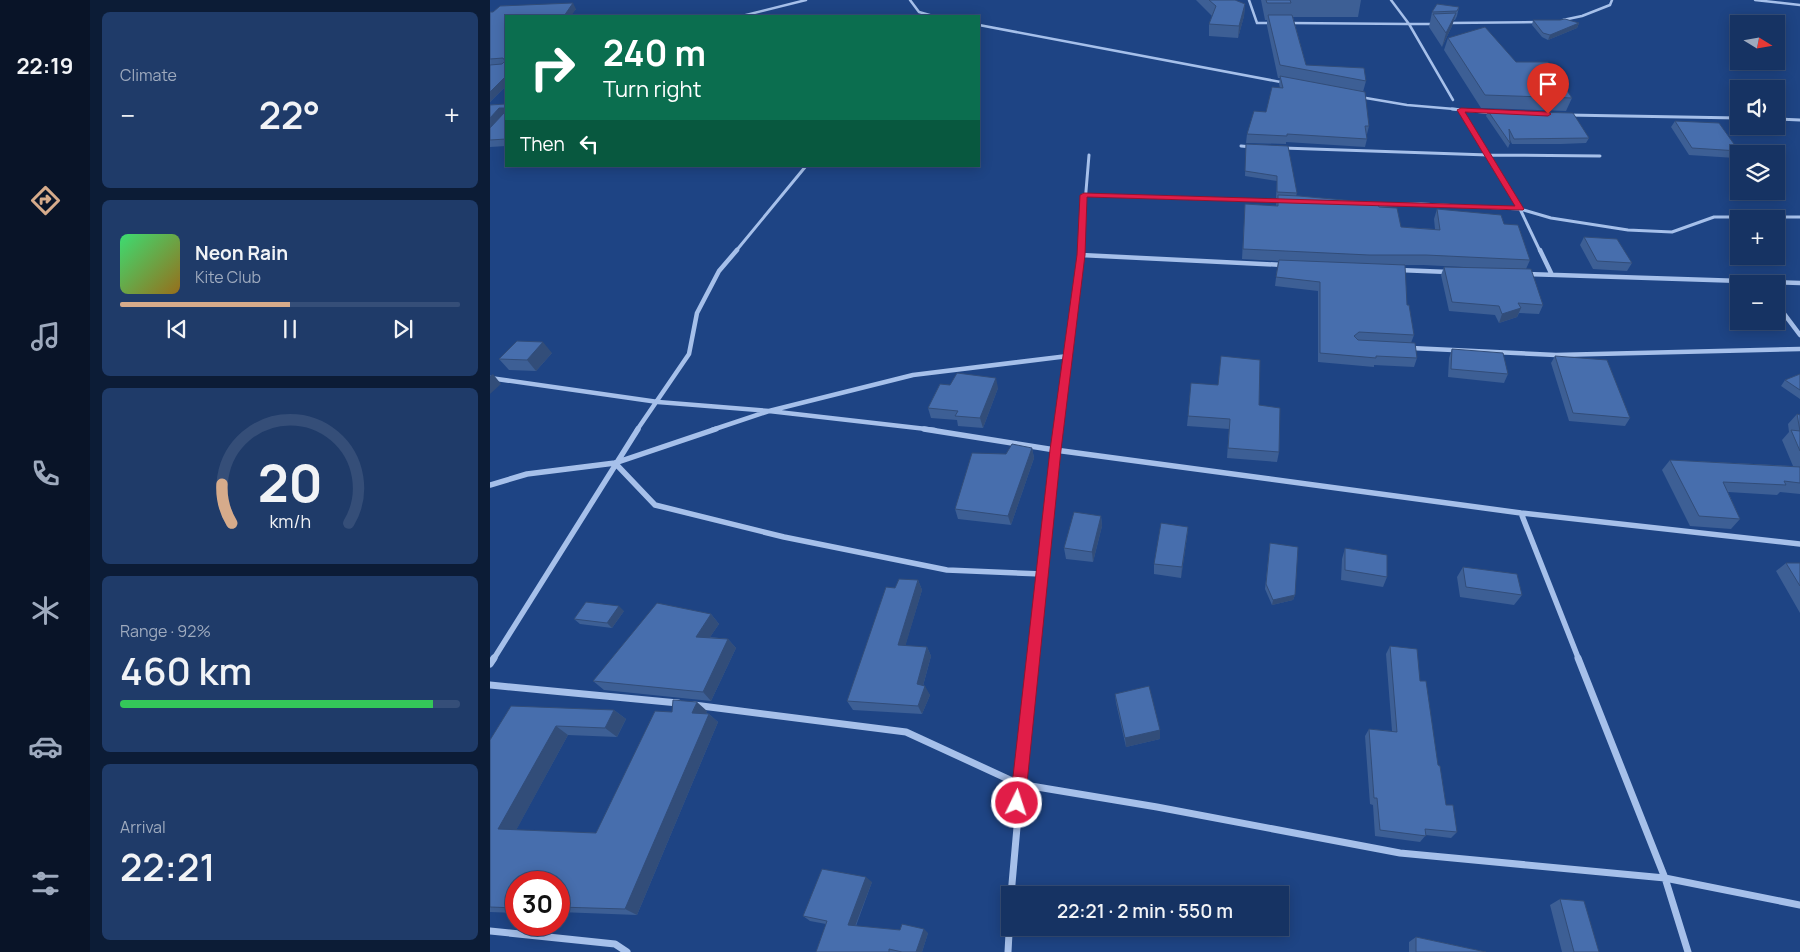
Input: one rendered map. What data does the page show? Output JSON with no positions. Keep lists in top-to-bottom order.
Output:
{
  "north": "right",
  "page": {
    "tabs": "22:19",
    "tile": [
      "Climate",
      ["Range · 92%", "460 km"],
      ["Arrival", "22:21"]
    ],
    "map_buttons": ["+", "−"],
    "turn": ["240 m", "Turn right"],
    "heat": ["−", "22°", "+"],
    "then": "Then",
    "song": ["Neon Rain", "Kite Club"],
    "limit": "30",
    "trip": "22:21 · 2 min · 550 m",
    "gauge": ["20", "km/h"]
  }
}
